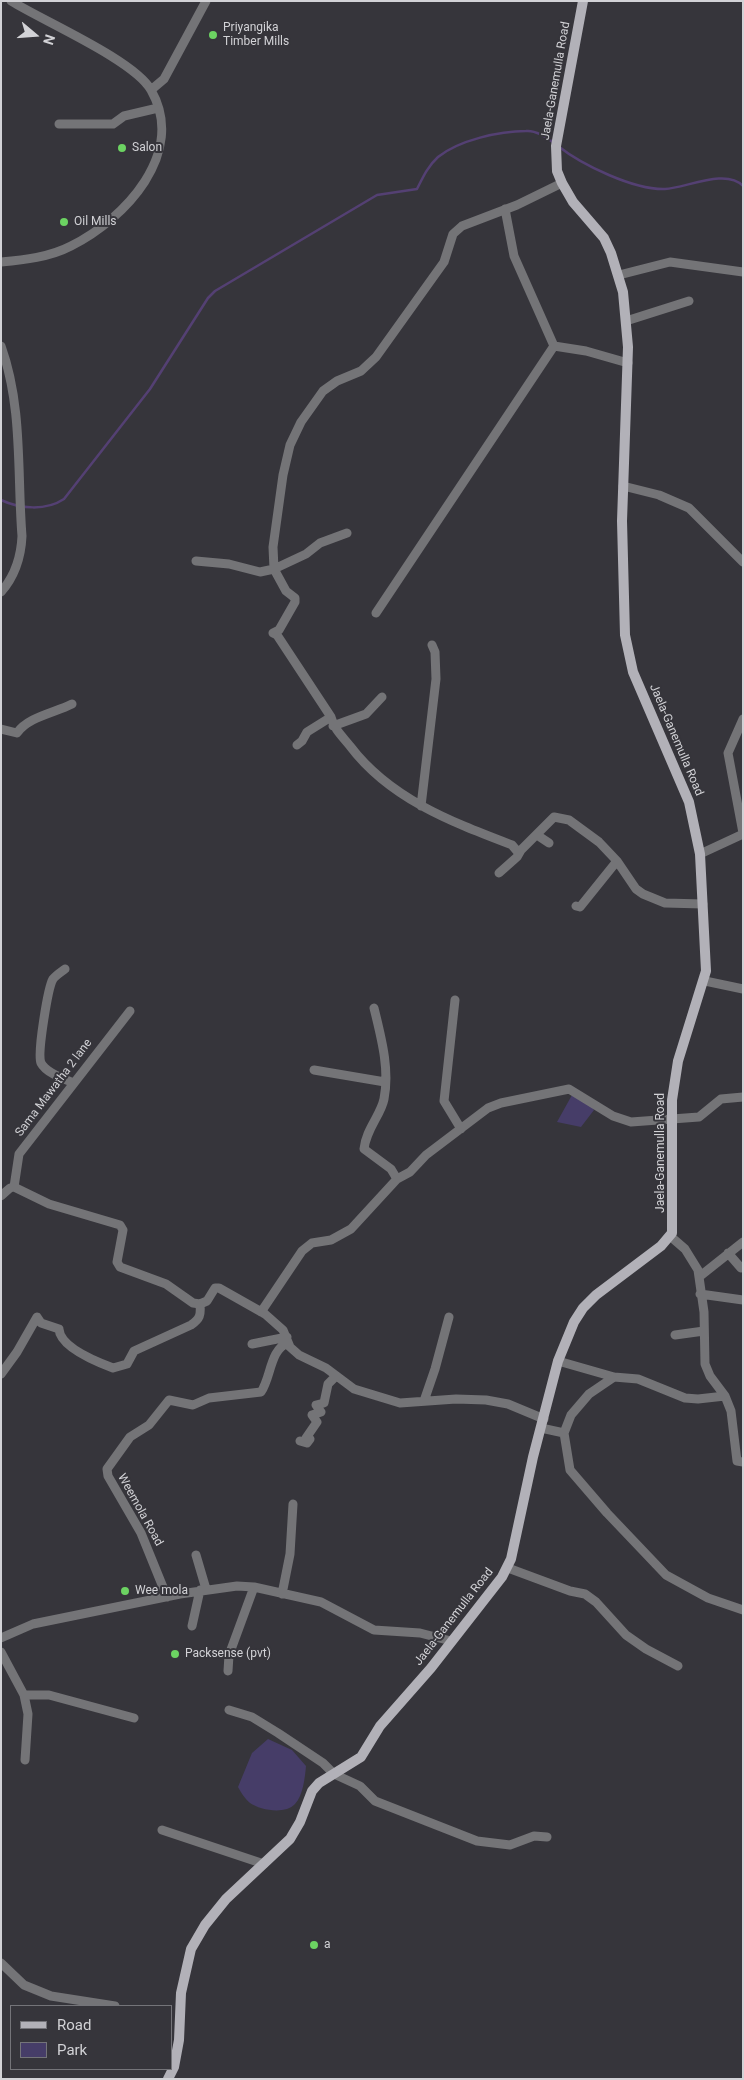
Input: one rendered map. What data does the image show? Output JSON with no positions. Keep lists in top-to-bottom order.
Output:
{
  "streets": {
    "main road": ["Jaela-Ganemulla Road"],
    "street": ["Sama Mawatha 2 lane", "Weemola Road"]
  },
  "places": [
    "Priyangika Timber Mills",
    "Salon",
    "Oil Mills",
    "Wee mola",
    "Packsense (pvt)",
    "a"
  ],
  "legend": ["Road", "Park"],
  "north": "right"
}
